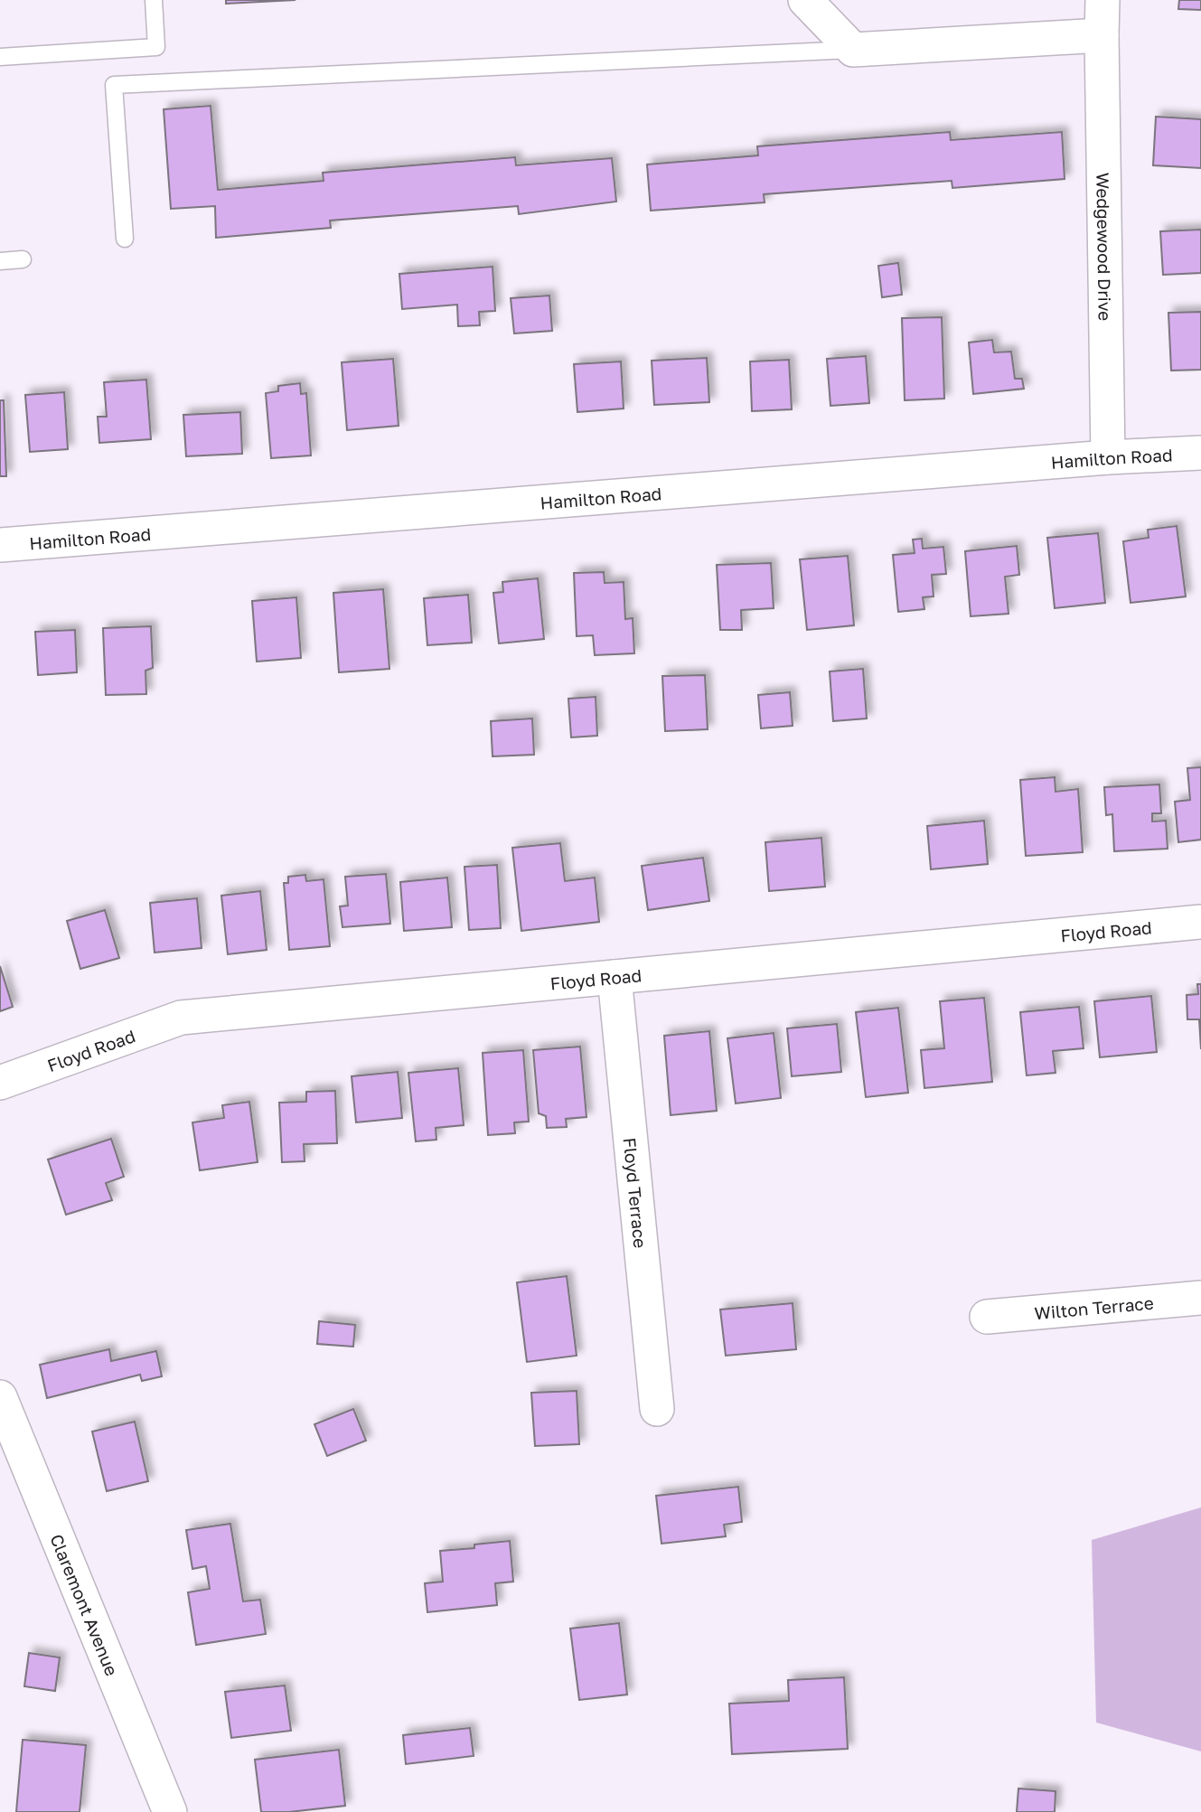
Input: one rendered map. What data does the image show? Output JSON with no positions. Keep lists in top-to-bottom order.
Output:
{
  "streets": {
    "street": [
      "Wedgewood Drive",
      "Hamilton Road",
      "Floyd Road",
      "Floyd Terrace",
      "Wilton Terrace",
      "Claremont Avenue"
    ]
  },
  "crossings": [
    ["Wedgewood Drive", "Hamilton Road"],
    ["Floyd Road", "Floyd Terrace"]
  ]
}
